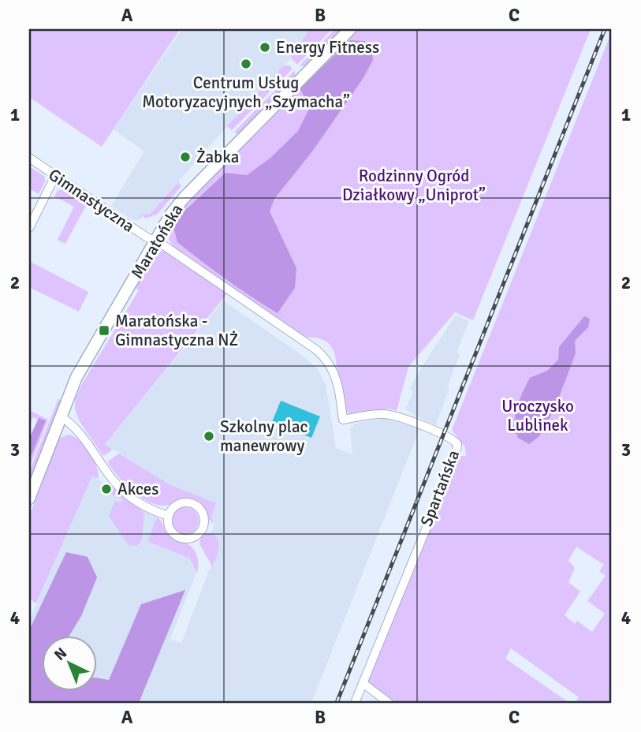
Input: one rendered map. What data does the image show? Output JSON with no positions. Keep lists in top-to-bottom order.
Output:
{
  "streets": {
    "main road": ["Maratońska"],
    "street": ["Gimnastyczna", "Spartańska"]
  },
  "crossings": [
    ["Gimnastyczna", "Maratońska"],
    ["Gimnastyczna", "Spartańska"],
    ["Maratońska", "Spartańska"]
  ],
  "parks": ["Rodzinny Ogród Działkowy „Uniprot”", "Uroczysko Lublinek"],
  "places": {
    "other": [
      "Energy Fitness",
      "Centrum Usług Motoryzacyjnych „Szymacha”",
      "Żabka",
      "Szkolny plac manewrowy",
      "Akces"
    ],
    "transit": ["Maratońska - Gimnastyczna NŻ"]
  },
  "north": "top left",
  "grid": {
    "columns": ["A", "B", "C"],
    "rows": [
      "1",
      "2",
      "3",
      "4"
    ]
  }
}
